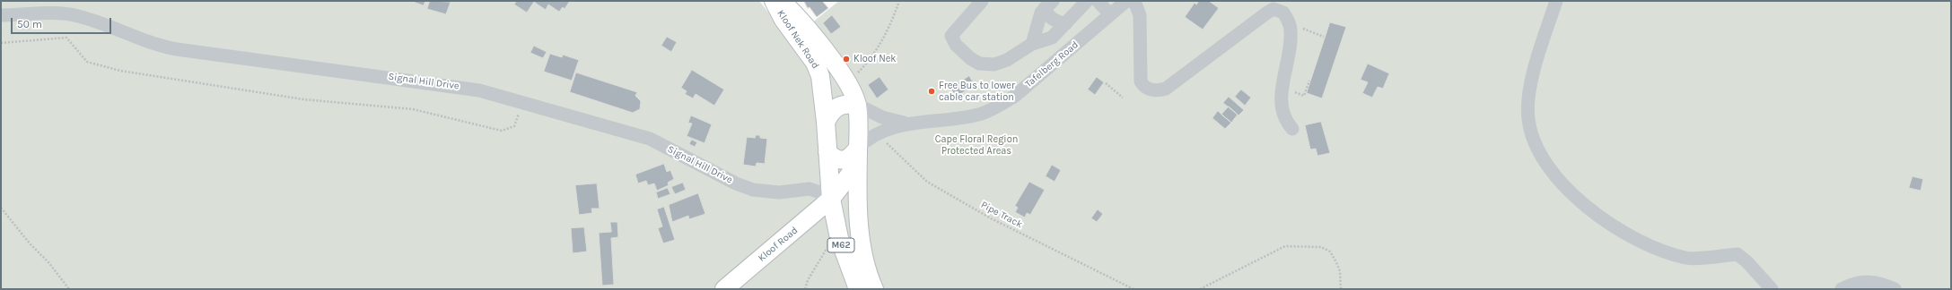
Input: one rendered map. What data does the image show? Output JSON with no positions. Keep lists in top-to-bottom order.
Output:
{
  "streets": {
    "main road": ["Kloof Nek Road", "Kloof Road", "M62"],
    "lane": ["Tafelberg Road", "Signal Hill Drive"],
    "path": ["Pipe Track"]
  },
  "crossings": [
    ["Kloof Nek Road", "Tafelberg Road"],
    ["Kloof Nek Road", "M62"],
    ["Tafelberg Road", "Pipe Track"],
    ["Tafelberg Road", "Kloof Road"],
    ["Tafelberg Road", "M62"],
    ["Signal Hill Drive", "Kloof Road"],
    ["Signal Hill Drive", "M62"],
    ["Kloof Road", "M62"]
  ],
  "parks": ["Cape Floral Region Protected Areas"],
  "places": ["Kloof Nek", "Free Bus to lower cable car station"],
  "scale_bar": "50 m"
}
